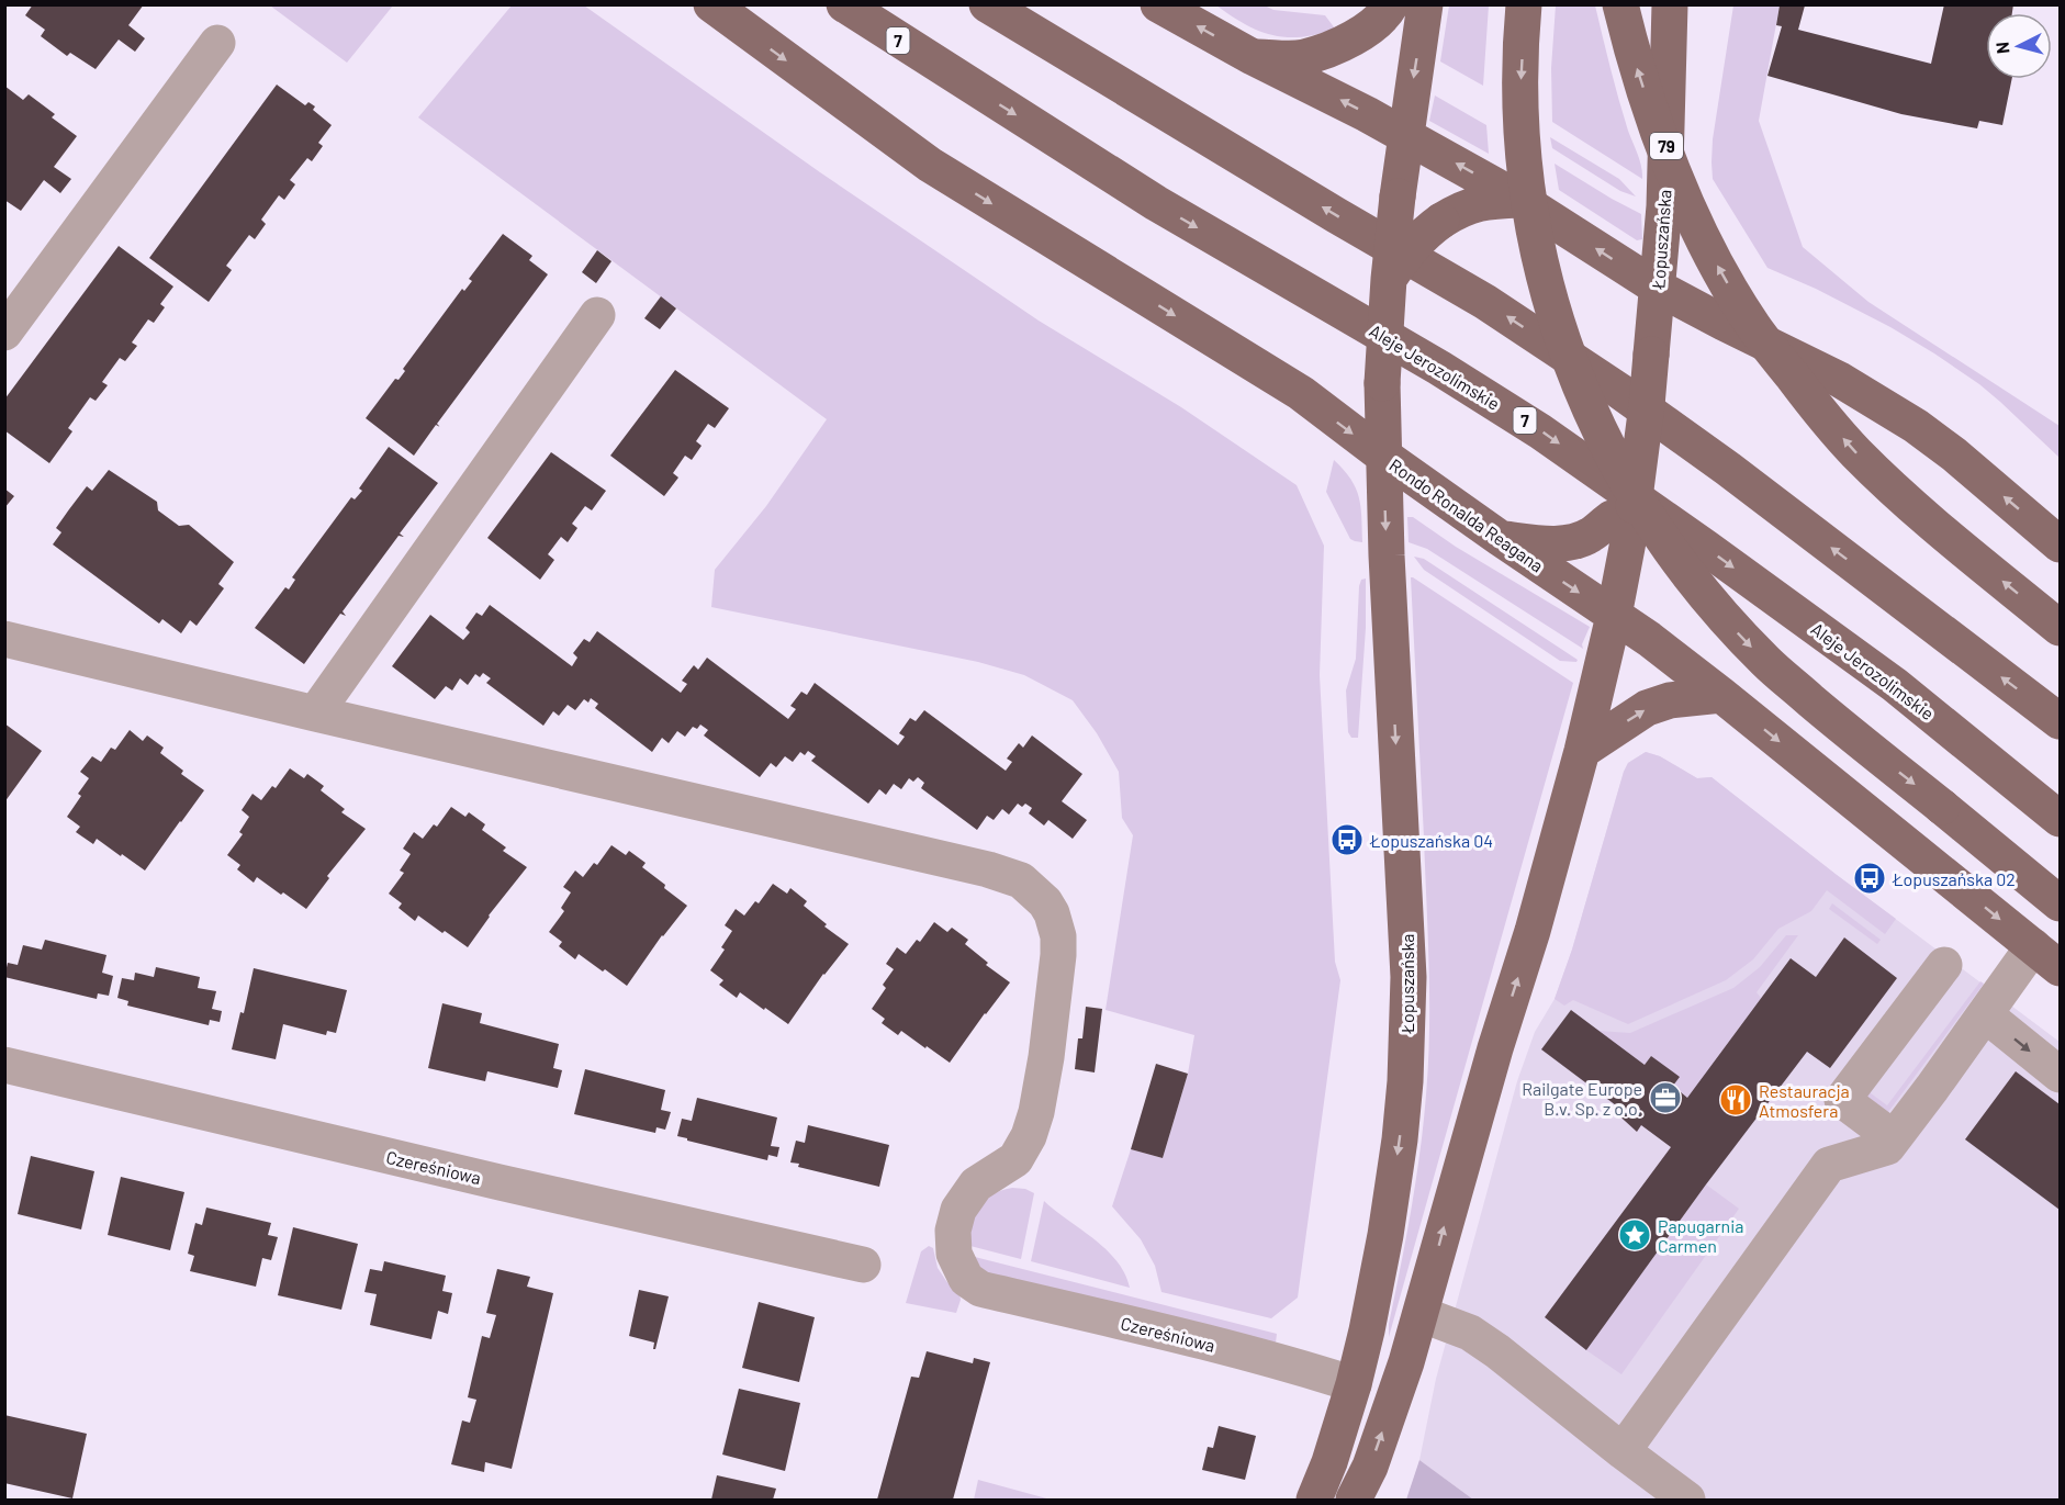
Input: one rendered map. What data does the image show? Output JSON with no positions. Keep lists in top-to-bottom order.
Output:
{
  "streets": {
    "main road": [
      "7",
      "79",
      "Łopuszańska",
      "Aleje Jerozolimskie",
      "Rondo Ronalda Reagana"
    ],
    "street": ["Czereśniowa"]
  },
  "crossings": [
    ["Łopuszańska", "Rondo Ronalda Reagana"],
    ["Łopuszańska", "Czereśniowa"]
  ],
  "places": {
    "bus stop": ["Łopuszańska 04", "Łopuszańska 02"],
    "office": ["Railgate Europe B.v. Sp. z o.o."],
    "restaurant": ["Restauracja Atmosfera"],
    "place": ["Papugarnia Carmen"]
  },
  "north": "left"
}
